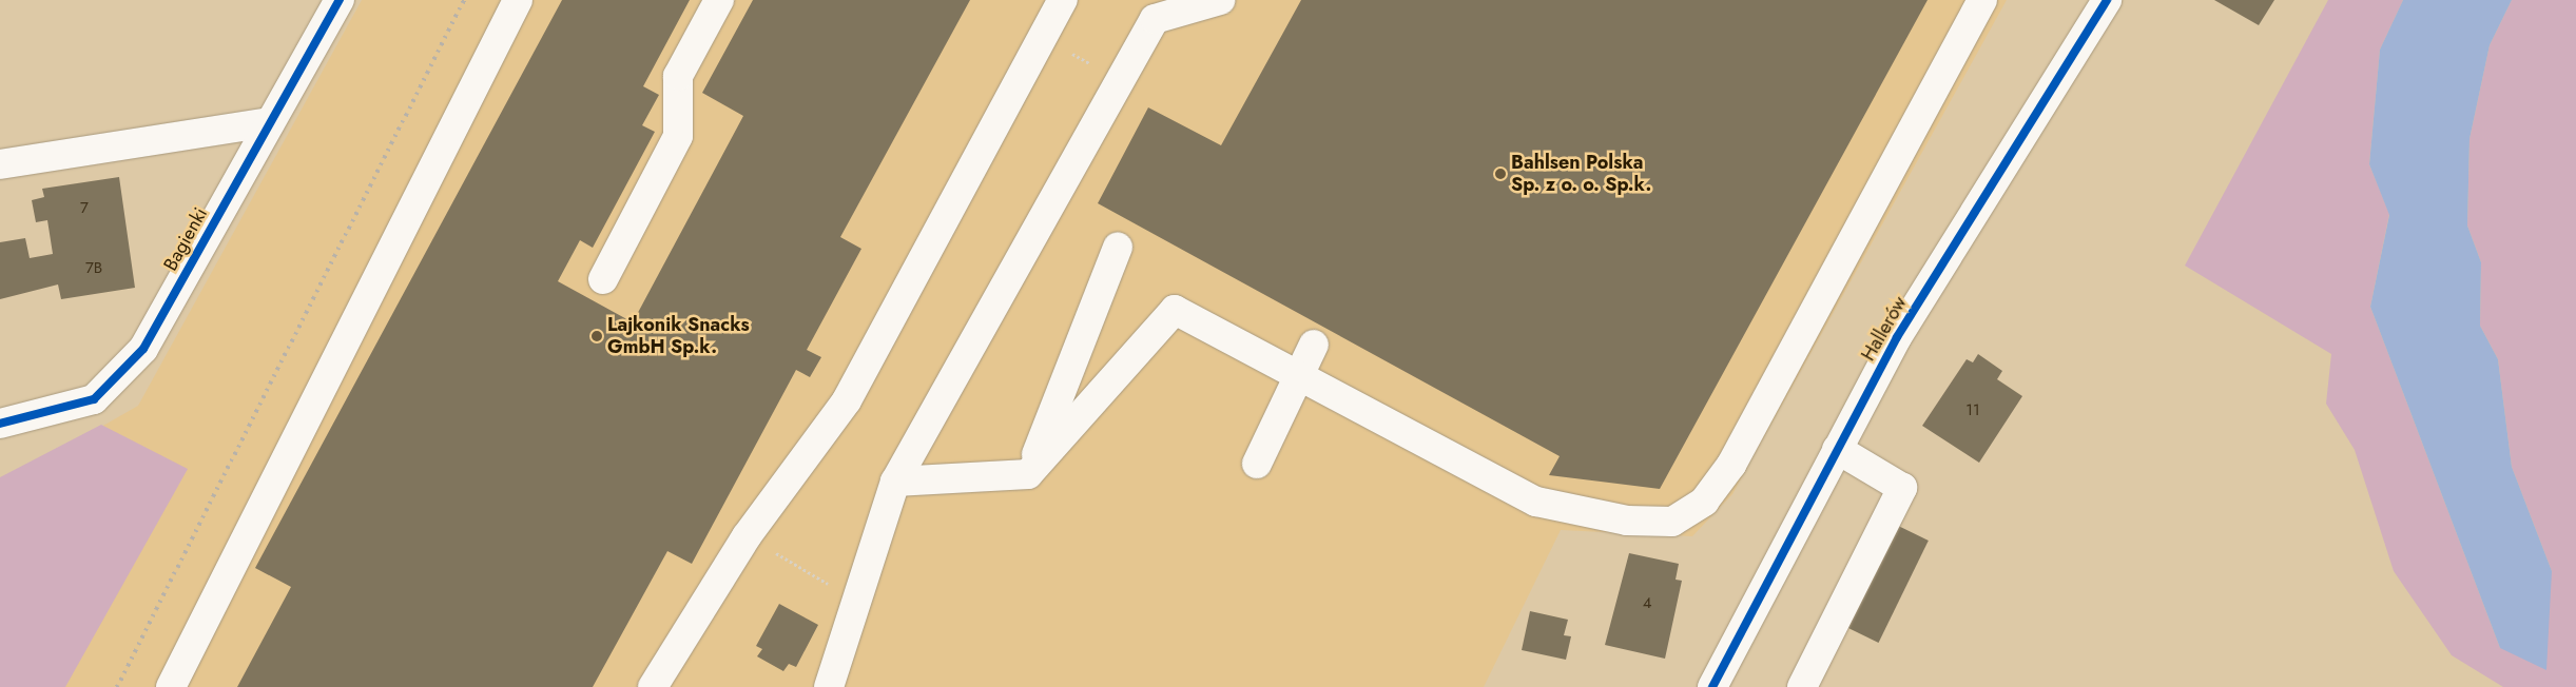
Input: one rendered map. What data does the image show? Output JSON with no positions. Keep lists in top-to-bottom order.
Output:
{
  "streets": {
    "street": ["Bagienki", "Hallerów"]
  },
  "places": ["Bahlsen Polska Sp. z o. o. Sp.k.", "Lajkonik Snacks GmbH Sp.k."],
  "house_numbers": [
    "7",
    "7B",
    "11",
    "4"
  ]
}
